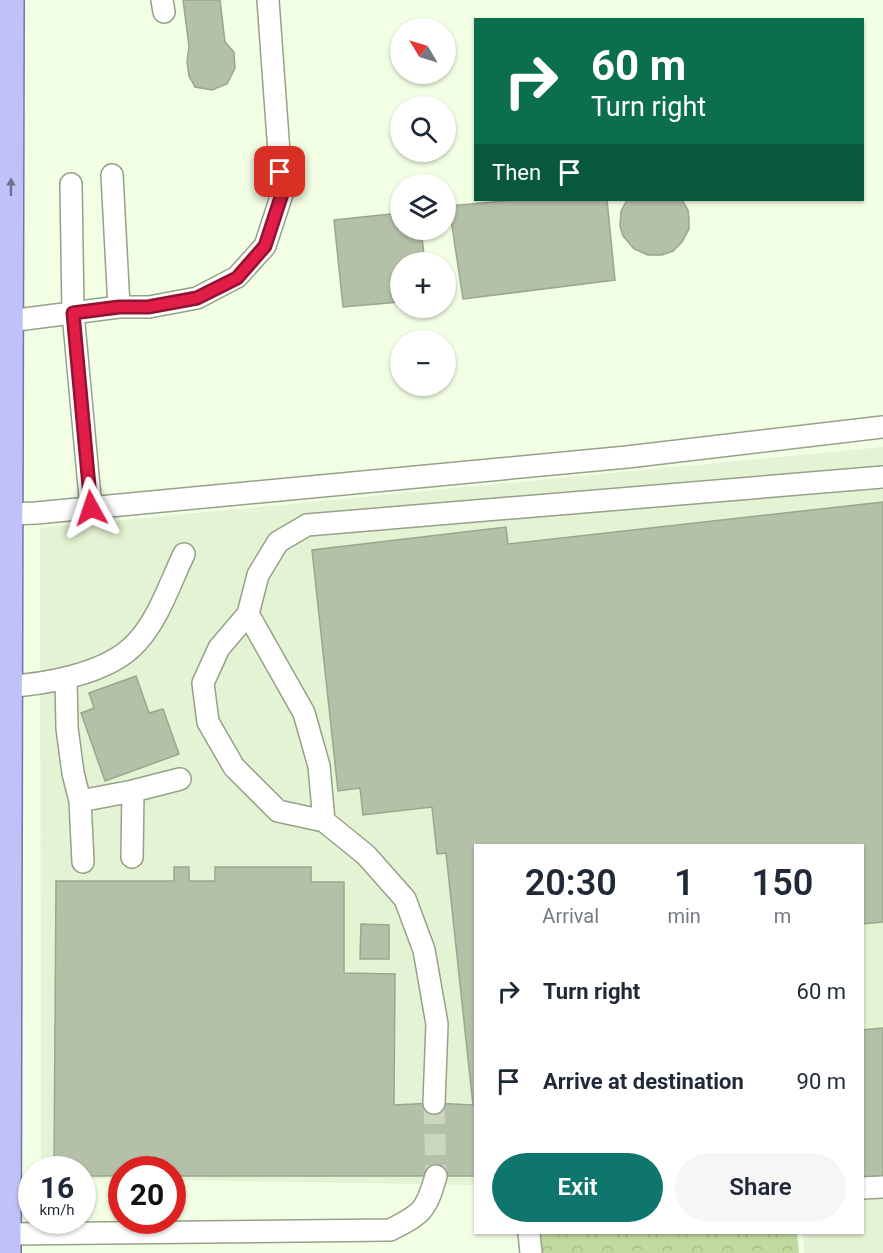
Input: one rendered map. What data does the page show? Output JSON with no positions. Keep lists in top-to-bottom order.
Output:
{
  "north": "top left",
  "page": {
    "map_buttons": ["+", "−"],
    "turn": ["60 m", "Turn right"],
    "then": "Then",
    "eta": [
      "20:30",
      "Arrival",
      "1",
      "min",
      "150",
      "m"
    ],
    "list": [
      {
        "name": "Turn right",
        "value": "60 m"
      },
      {
        "name": "Arrive at destination",
        "value": "90 m"
      }
    ],
    "buttons": ["Exit", "Share"],
    "speed": "16 km/h",
    "limit": "20"
  }
}
